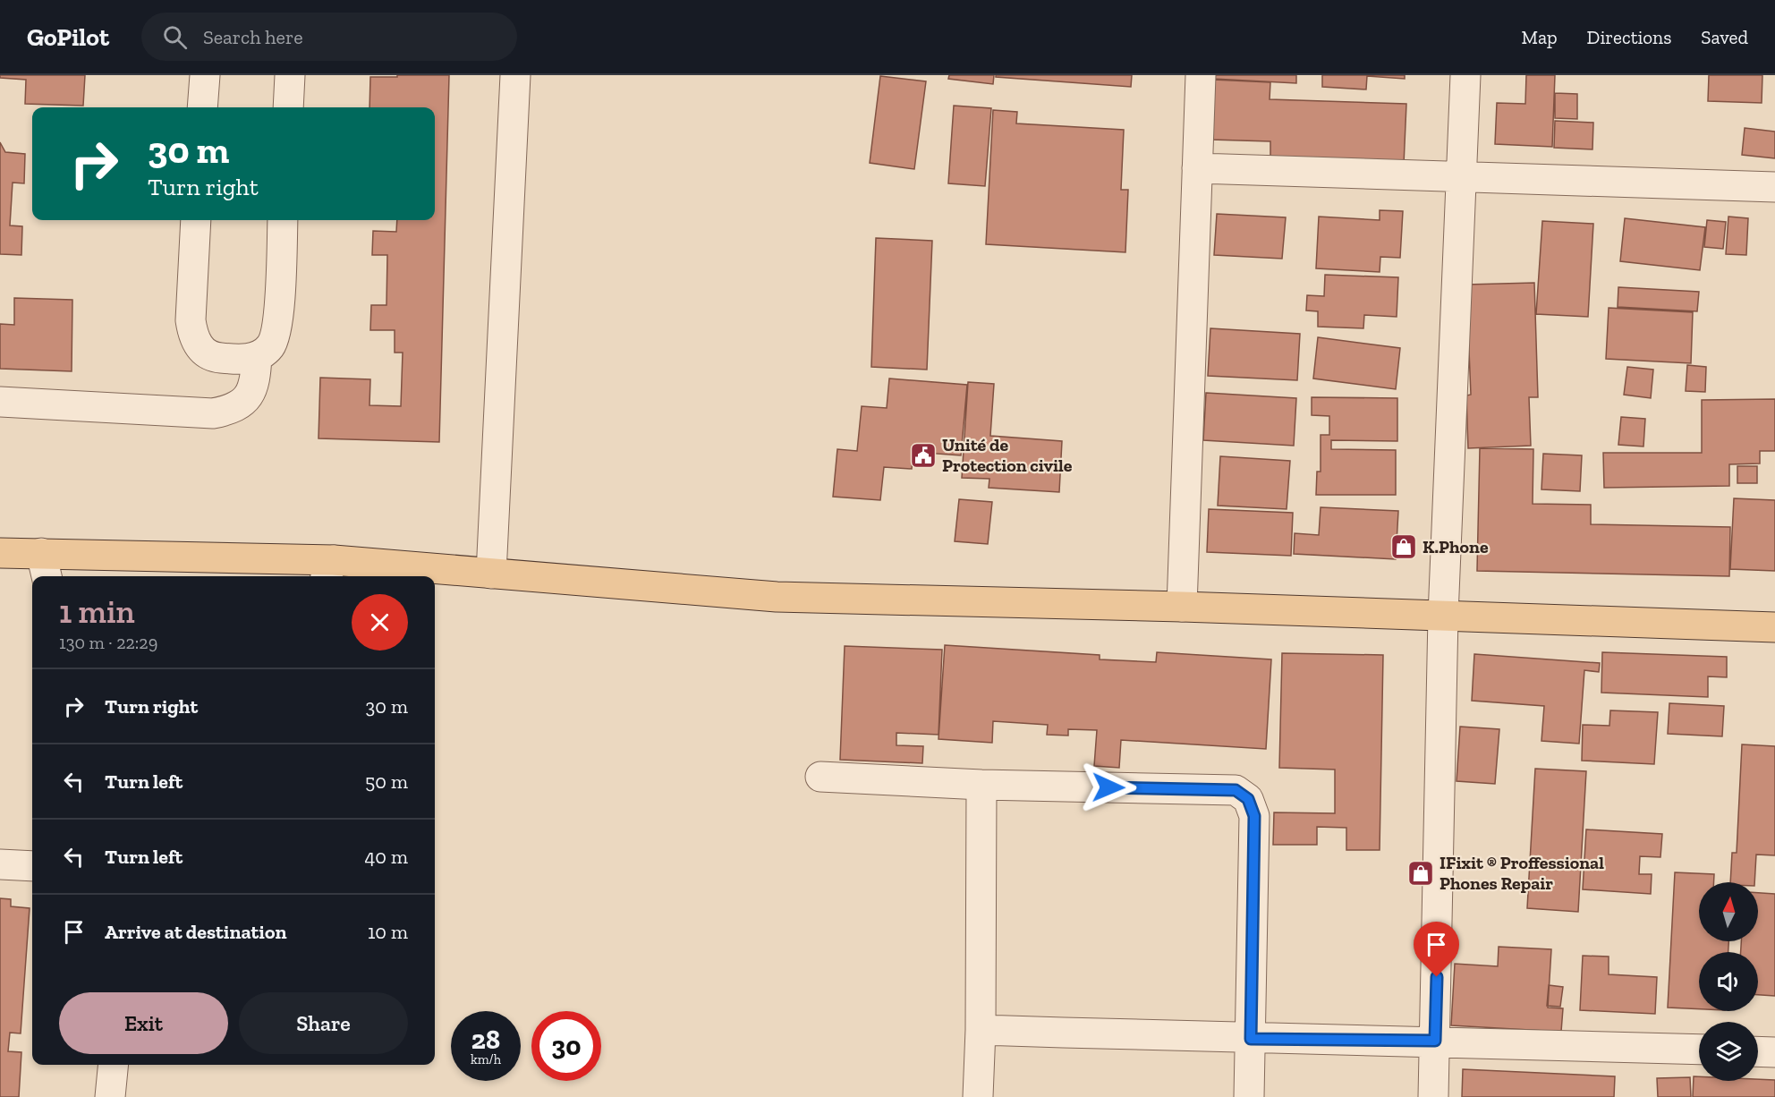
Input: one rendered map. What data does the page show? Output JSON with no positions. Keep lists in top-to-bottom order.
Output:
{
  "places": {
    "public building": ["Unité de Protection civile"],
    "shop": ["K.Phone", "IFixit ® Proffessional Phones Repair"]
  },
  "north": "top",
  "page": {
    "header": "GoPilot",
    "search": "Search here",
    "nav": ["Map", "Directions", "Saved"],
    "turn": ["30 m", "Turn right"],
    "heading": ["1 min", "130 m · 22:29"],
    "list": [
      {
        "name": "Turn right",
        "value": "30 m"
      },
      {
        "name": "Turn left",
        "value": "50 m"
      },
      {
        "name": "Turn left",
        "value": "40 m"
      },
      {
        "name": "Arrive at destination",
        "value": "10 m"
      }
    ],
    "buttons": ["Exit", "Share"],
    "speed": "28 km/h",
    "limit": "30"
  }
}
